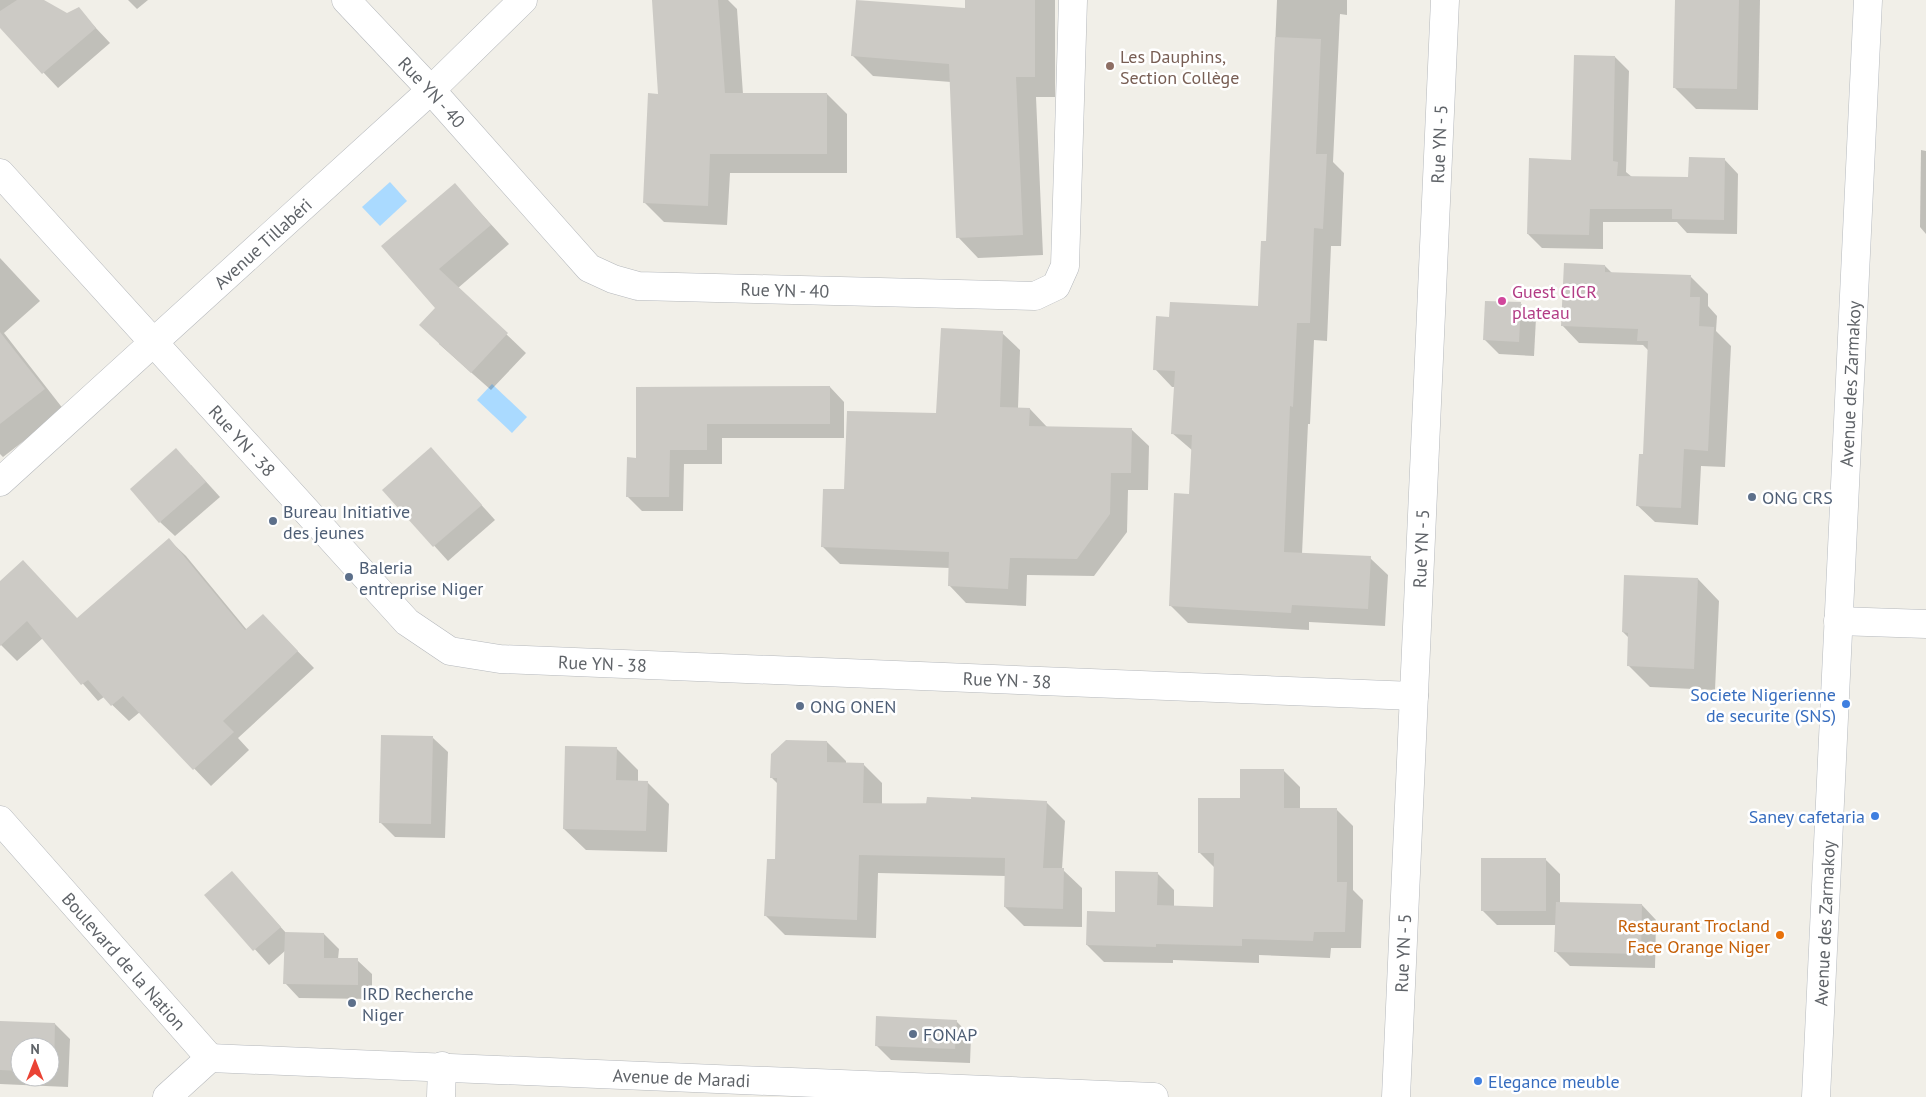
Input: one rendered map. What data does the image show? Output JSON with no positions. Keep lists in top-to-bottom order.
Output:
{
  "streets": {
    "street": [
      "Rue YN - 40",
      "Rue YN - 5",
      "Avenue Tillabéri",
      "Avenue des Zarmakoy",
      "Rue YN - 38",
      "Boulevard de la Nation",
      "Avenue de Maradi"
    ]
  },
  "crossings": [
    ["Rue YN - 40", "Avenue Tillabéri"],
    ["Rue YN - 5", "Rue YN - 38"],
    ["Avenue Tillabéri", "Rue YN - 38"],
    ["Boulevard de la Nation", "Avenue de Maradi"]
  ],
  "places": [
    "Les Dauphins, Section Collège",
    "Guest CICR plateau",
    "ONG CRS",
    "Bureau Initiative des jeunes",
    "Baleria entreprise Niger",
    "Societe Nigerienne de securite (SNS)",
    "ONG ONEN",
    "Saney cafetaria",
    "Restaurant Trocland Face Orange Niger",
    "IRD Recherche Niger",
    "FONAP",
    "Elegance meuble"
  ],
  "north": "top"
}
